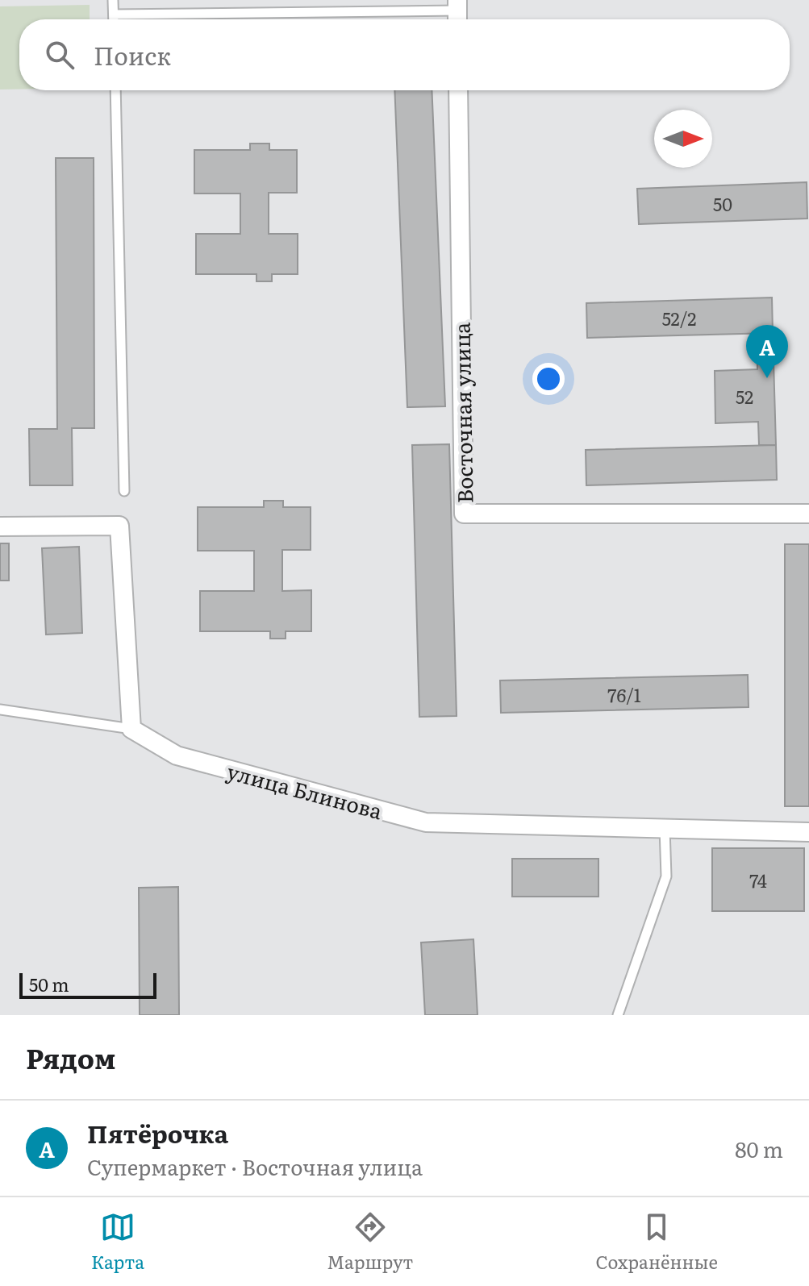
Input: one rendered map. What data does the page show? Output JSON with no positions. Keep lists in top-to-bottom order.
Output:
{
  "streets": {
    "street": ["Восточная улица", "улица Блинова"]
  },
  "house_numbers": [
    "50",
    "52/2",
    "52",
    "76/1",
    "74"
  ],
  "scale_bar": "50 m",
  "north": "right",
  "page": {
    "search": "Поиск",
    "pins": "A",
    "scale": "50 m",
    "heading": "Рядом",
    "list": [
      {
        "mark": "A",
        "name": "Пятёрочка",
        "note": "Супермаркет · Восточная улица",
        "value": "80 m"
      }
    ],
    "nav": ["Карта", "Маршрут", "Сохранённые"]
  }
}
